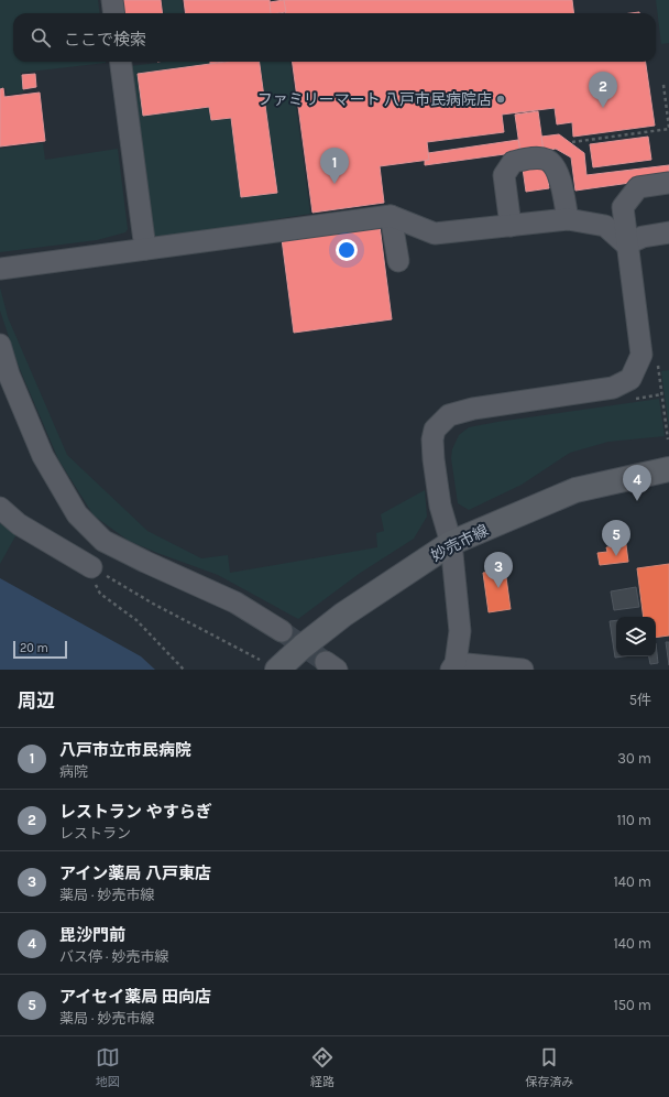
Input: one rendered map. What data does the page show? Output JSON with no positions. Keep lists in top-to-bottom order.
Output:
{
  "streets": {
    "main road": ["妙売市線"]
  },
  "places": ["ファミリーマート 八戸市民病院店"],
  "scale_bar": "20 m",
  "page": {
    "search": "ここで検索",
    "pins": [
      "2",
      "1",
      "4",
      "5",
      "3"
    ],
    "scale": "20 m",
    "heading": ["周辺", "5件"],
    "list": [
      {
        "mark": "1",
        "name": "八戸市立市民病院",
        "note": "病院",
        "value": "30 m"
      },
      {
        "mark": "2",
        "name": "レストラン やすらぎ",
        "note": "レストラン",
        "value": "110 m"
      },
      {
        "mark": "3",
        "name": "アイン薬局 八戸東店",
        "note": "薬局 · 妙売市線",
        "value": "140 m"
      },
      {
        "mark": "4",
        "name": "毘沙門前",
        "note": "バス停 · 妙売市線",
        "value": "140 m"
      },
      {
        "mark": "5",
        "name": "アイセイ薬局 田向店",
        "note": "薬局 · 妙売市線",
        "value": "150 m"
      }
    ],
    "nav": ["地図", "経路", "保存済み"]
  }
}
